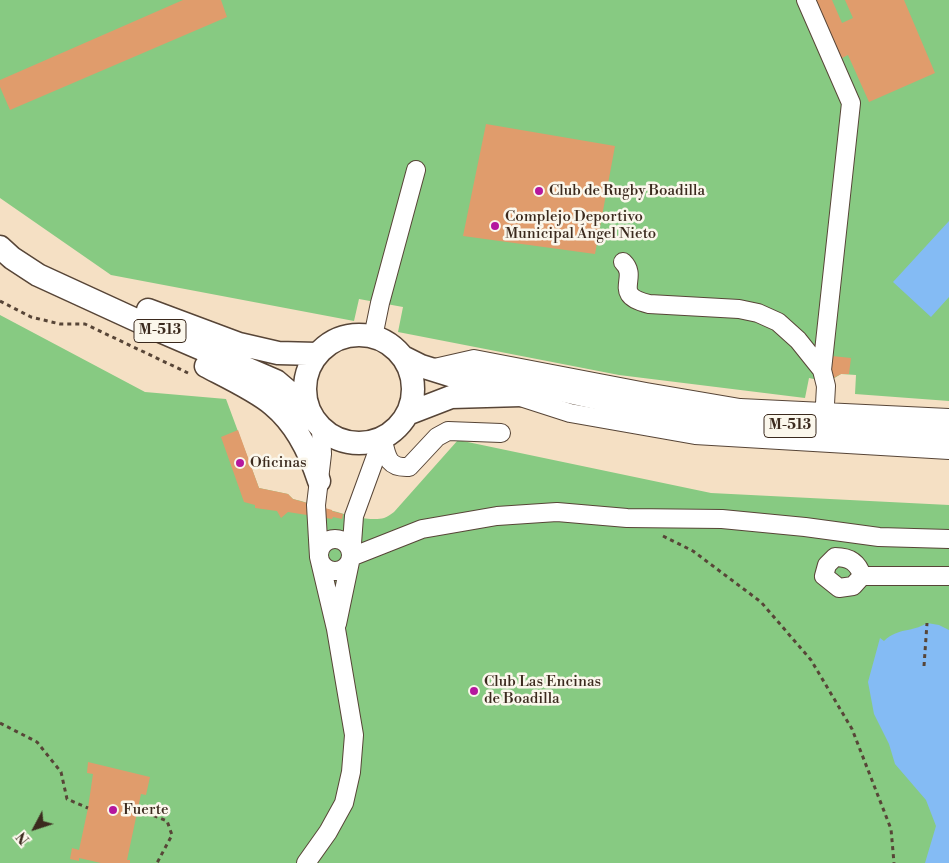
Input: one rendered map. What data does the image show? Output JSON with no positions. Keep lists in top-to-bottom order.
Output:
{
  "streets": {
    "main road": ["M-513"]
  },
  "places": [
    "Club de Rugby Boadilla",
    "Complejo Deportivo Municipal Ángel Nieto",
    "Oficinas",
    "Club Las Encinas de Boadilla",
    "Fuerte"
  ],
  "north": "bottom left"
}
